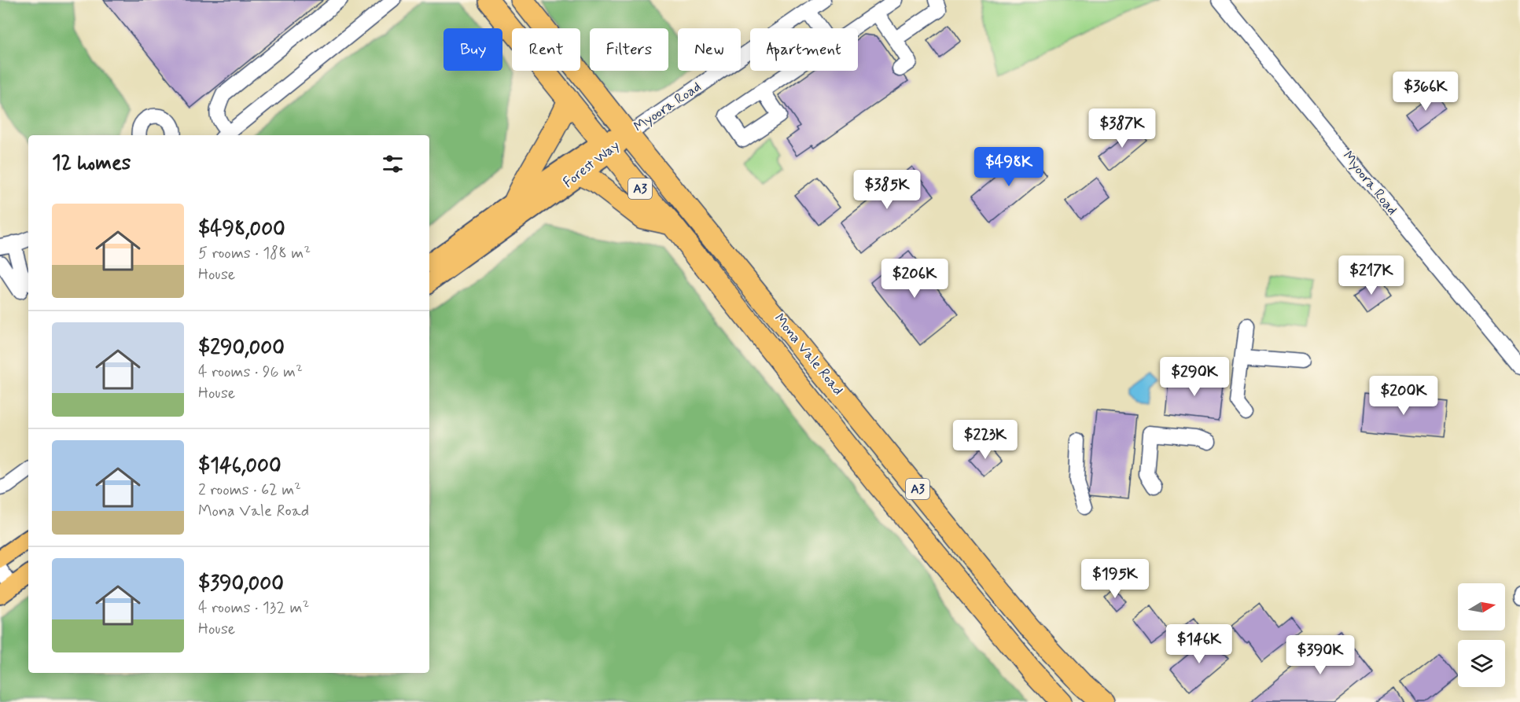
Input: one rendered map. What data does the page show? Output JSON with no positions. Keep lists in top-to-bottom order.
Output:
{
  "streets": {
    "highway": ["A3", "Mona Vale Road"],
    "main road": ["Forest Way"],
    "street": ["Myoora Road"]
  },
  "crossings": [
    ["Myoora Road", "Forest Way"],
    ["Myoora Road", "Mona Vale Road"],
    ["Forest Way", "Mona Vale Road"]
  ],
  "north": "right",
  "page": {
    "chip": [
      "Buy",
      "Rent",
      "Filters",
      "New",
      "Apartment"
    ],
    "price": [
      "$366K",
      "$387K",
      "$498K",
      "$385K",
      "$217K",
      "$206K",
      "$290K",
      "$200K",
      "$223K",
      "$195K",
      "$146K",
      "$390K"
    ],
    "heading": "12 homes",
    "list": [
      {
        "name": "$498,000",
        "note": "5 rooms · 188 m² · House"
      },
      {
        "name": "$290,000",
        "note": "4 rooms · 96 m² · House"
      },
      {
        "name": "$146,000",
        "note": "2 rooms · 62 m² · Mona Vale Road"
      },
      {
        "name": "$390,000",
        "note": "4 rooms · 132 m² · House"
      }
    ]
  }
}
